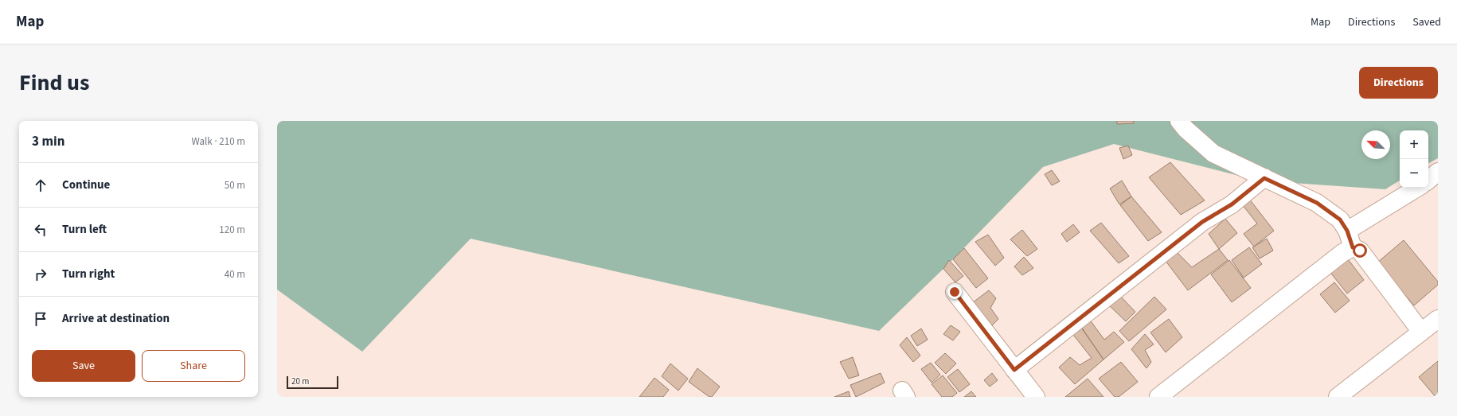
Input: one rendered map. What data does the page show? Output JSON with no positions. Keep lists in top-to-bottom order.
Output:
{
  "scale_bar": "20 m",
  "north": "top left",
  "page": {
    "header": "Map",
    "nav": ["Map", "Directions", "Saved"],
    "title": "Find us",
    "buttons": [
      "Directions",
      ["Save", "Share"]
    ],
    "heading": ["3 min", "Walk · 210 m"],
    "map_buttons": ["+", "−"],
    "list": [
      ["Continue", "50 m"],
      ["Turn left", "120 m"],
      ["Turn right", "40 m"],
      "Arrive at destination"
    ],
    "scale": "20 m"
  }
}
